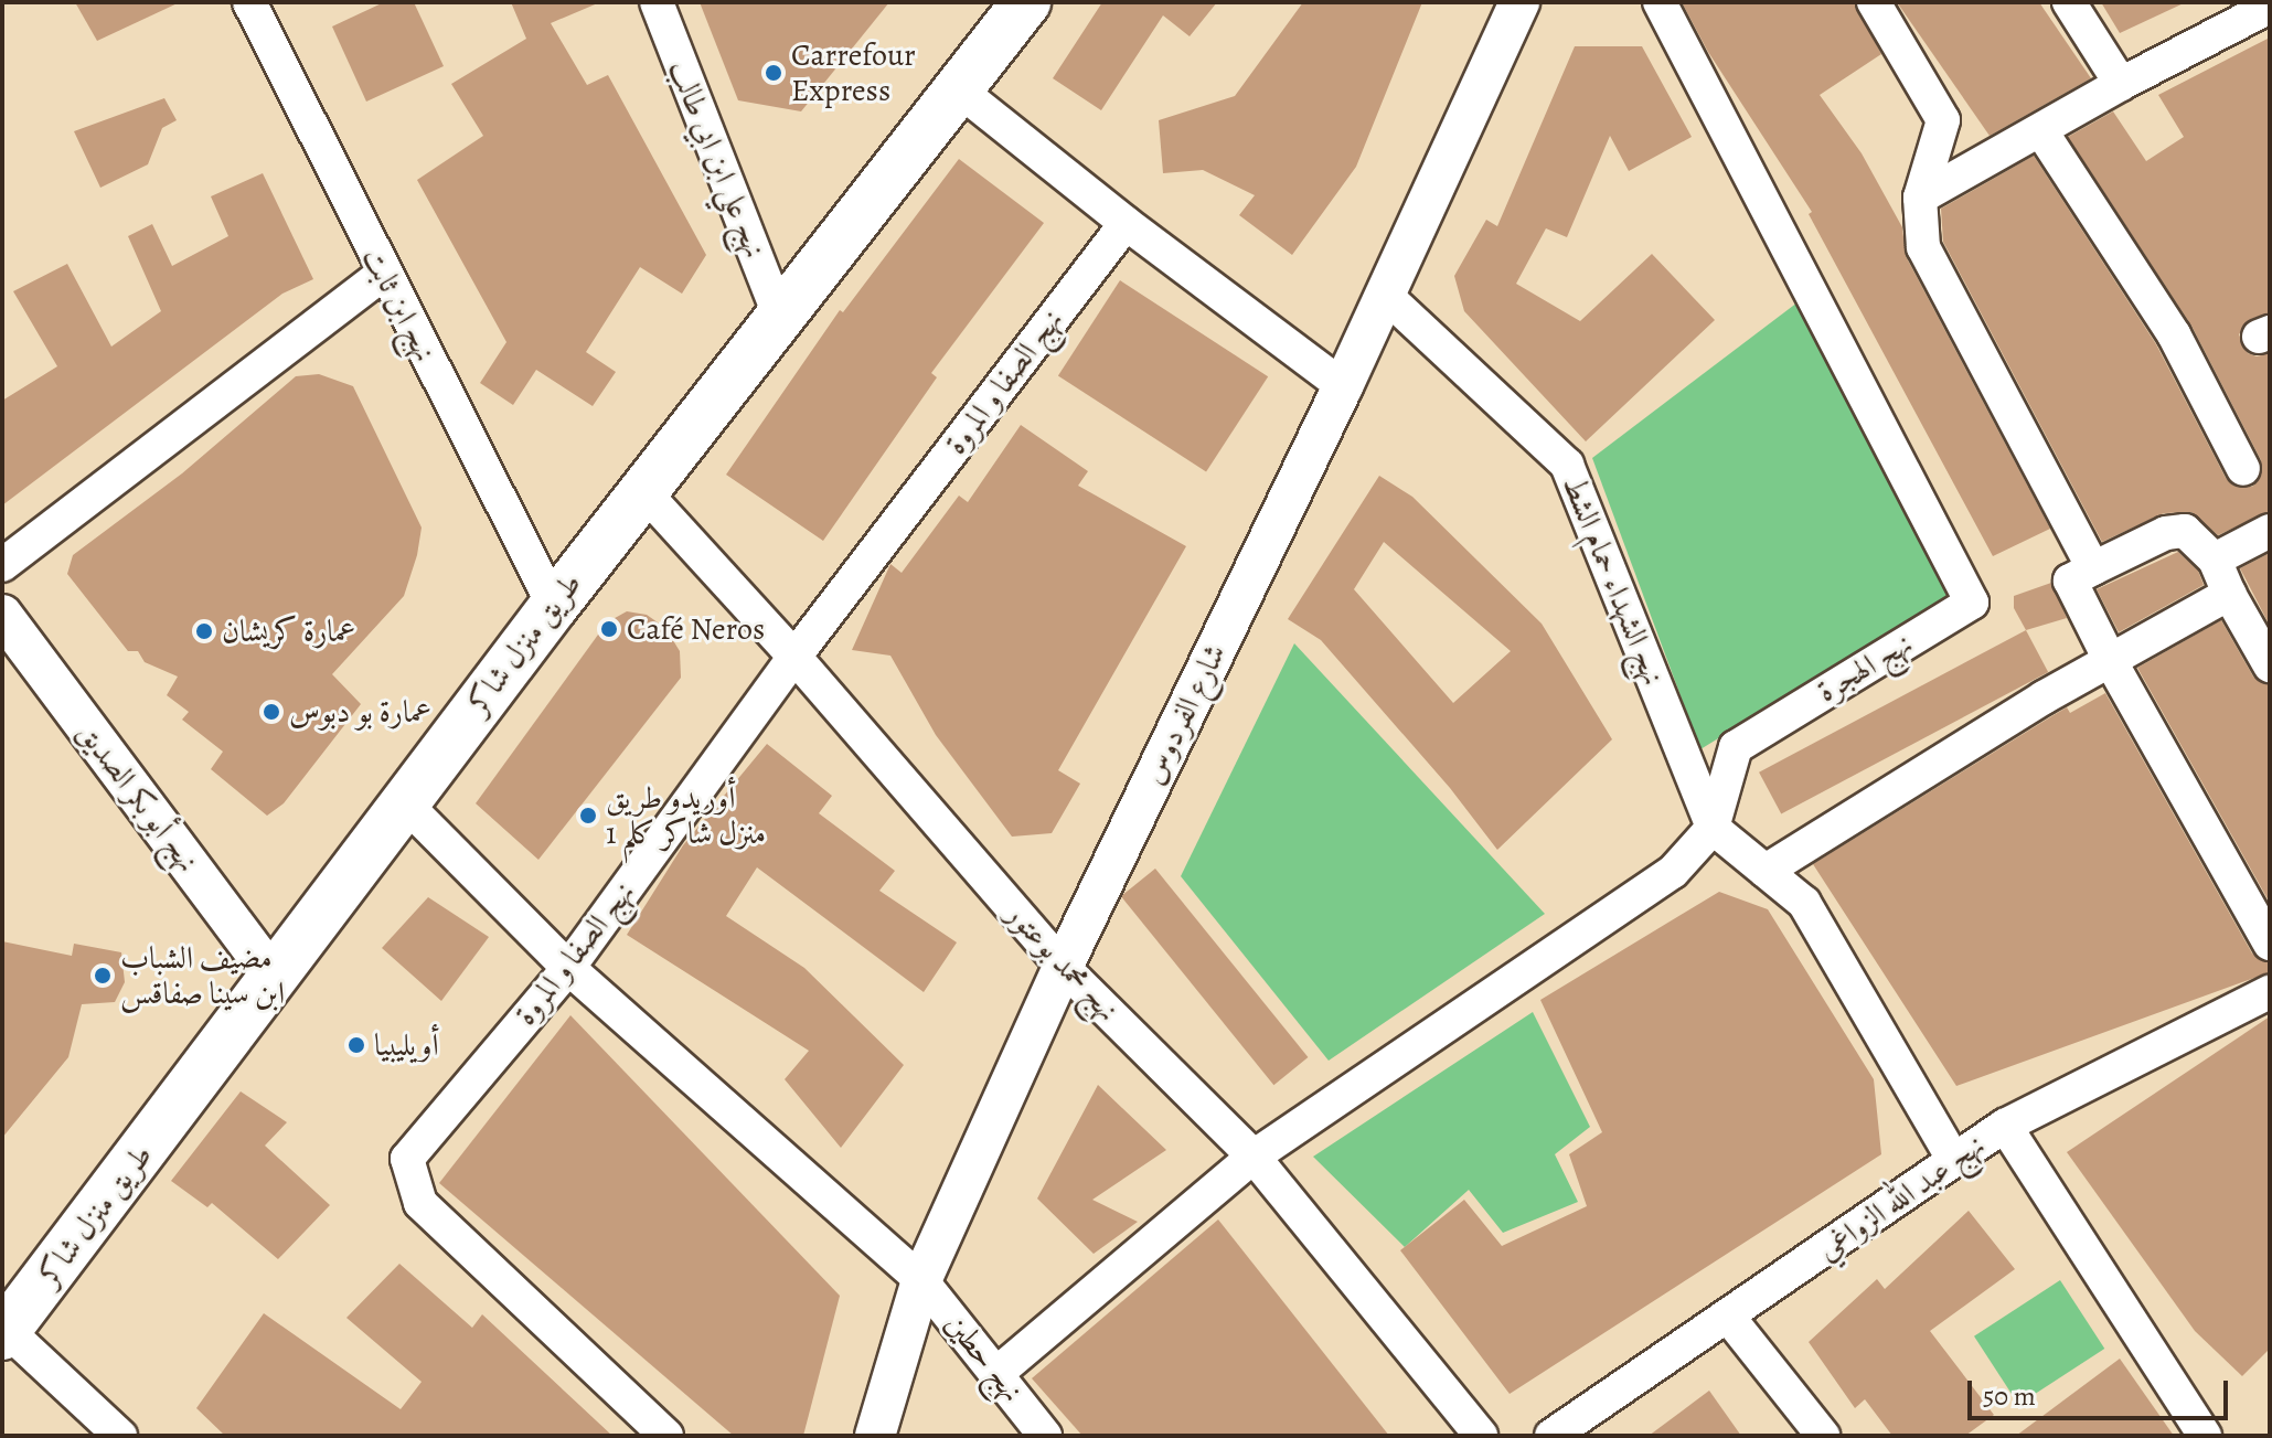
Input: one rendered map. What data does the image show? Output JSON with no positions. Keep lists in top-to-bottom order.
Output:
{
  "streets": {
    "main road": ["طريق منزل شاكر"],
    "street": [
      "نهج علي ابن ابي طالب",
      "نهج ابن ثابت",
      "نهج الصفا و المروة",
      "نهج الشهداء حمام الشط",
      "نهج الهجرة",
      "شارع الفردوس",
      "نهج أبو بكر الصديق",
      "نهج محمد بوعتور",
      "نهج عبد الله الزواغي",
      "نهج حطين"
    ]
  },
  "crossings": [
    ["نهج علي ابن ابي طالب", "طريق منزل شاكر"],
    ["نهج ابن ثابت", "طريق منزل شاكر"],
    ["نهج الصفا و المروة", "نهج محمد بوعتور"],
    ["نهج الصفا و المروة", "نهج حطين"],
    ["نهج الشهداء حمام الشط", "نهج الهجرة"],
    ["نهج الشهداء حمام الشط", "شارع الفردوس"],
    ["طريق منزل شاكر", "نهج أبو بكر الصديق"],
    ["طريق منزل شاكر", "نهج محمد بوعتور"],
    ["طريق منزل شاكر", "نهج حطين"],
    ["نهج الهجرة", "نهج محمد بوعتور"],
    ["نهج الهجرة", "نهج حطين"],
    ["شارع الفردوس", "نهج محمد بوعتور"],
    ["شارع الفردوس", "نهج حطين"]
  ],
  "places": [
    "Carrefour Express",
    "Café Neros",
    "عمارة كريشان",
    "عمارة بو دبوس",
    "أوريدو طريق منزل شاكر كلم 1",
    "مضيف الشباب ابن سينا صفاقس",
    "أويليبيا"
  ],
  "scale_bar": "50 m"
}
